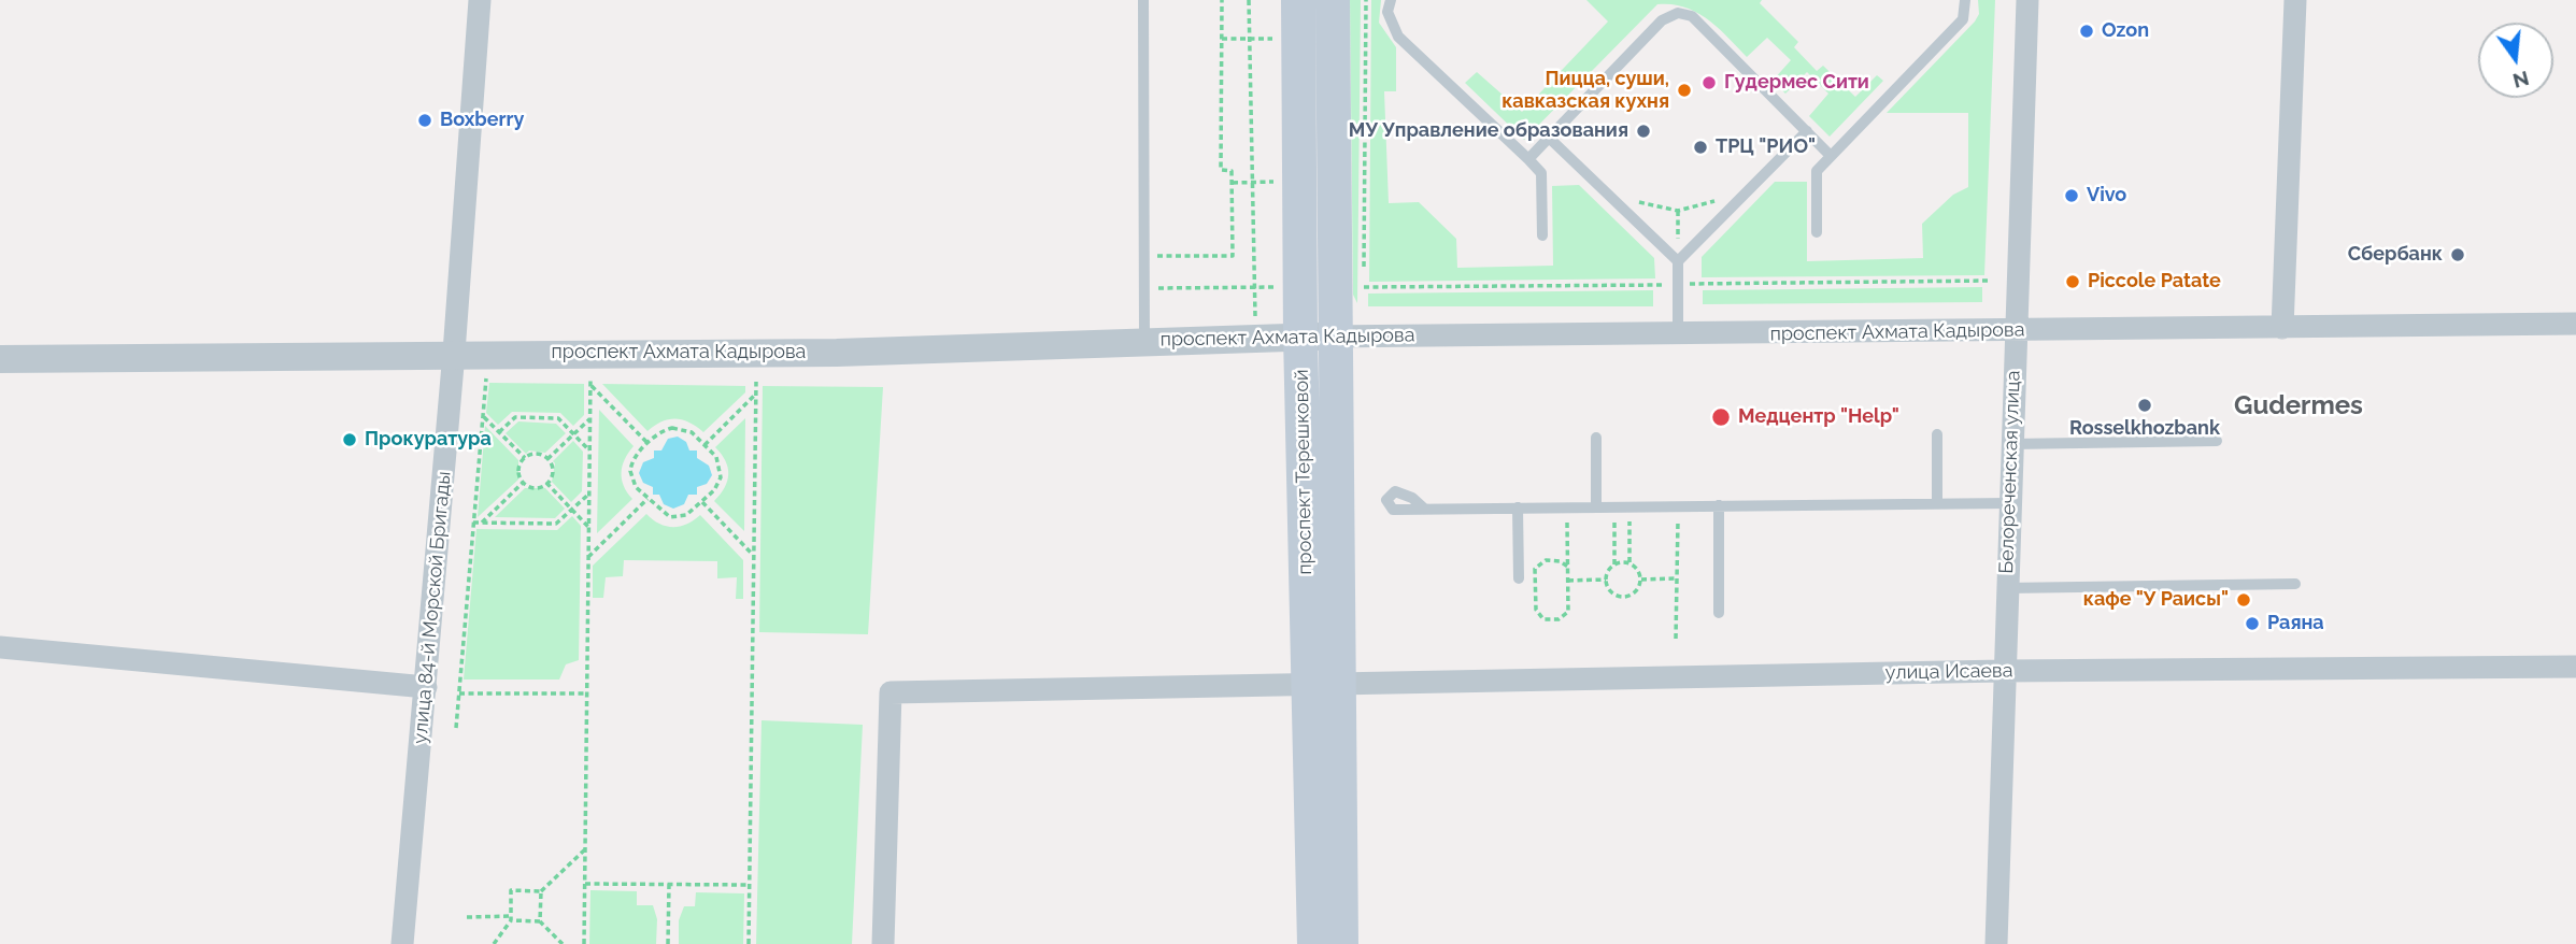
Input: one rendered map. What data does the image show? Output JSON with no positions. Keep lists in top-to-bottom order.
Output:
{
  "streets": {
    "main road": ["проспект Терешковой"],
    "street": [
      "проспект Ахмата Кадырова",
      "Белореченская улица",
      "улица 84-й Морской Бригады",
      "улица Исаева"
    ]
  },
  "crossings": [
    ["проспект Ахмата Кадырова", "проспект Терешковой"],
    ["проспект Ахмата Кадырова", "Белореченская улица"],
    ["проспект Ахмата Кадырова", "улица 84-й Морской Бригады"],
    ["проспект Терешковой", "улица Исаева"],
    ["Белореченская улица", "улица Исаева"]
  ],
  "districts": ["Gudermes"],
  "places": [
    "Ozon",
    "Гудермес Сити",
    "Пицца, суши, кавказская кухня",
    "Boxberry",
    "МУ Управление образования",
    "ТРЦ \"РИО\"",
    "Vivo",
    "Сбербанк",
    "Piccole Patate",
    "Rosselkhozbank",
    "Медцентр \"Help\"",
    "Прокуратура",
    "кафе \"У Раисы\"",
    "Раяна"
  ],
  "north": "bottom"
}
